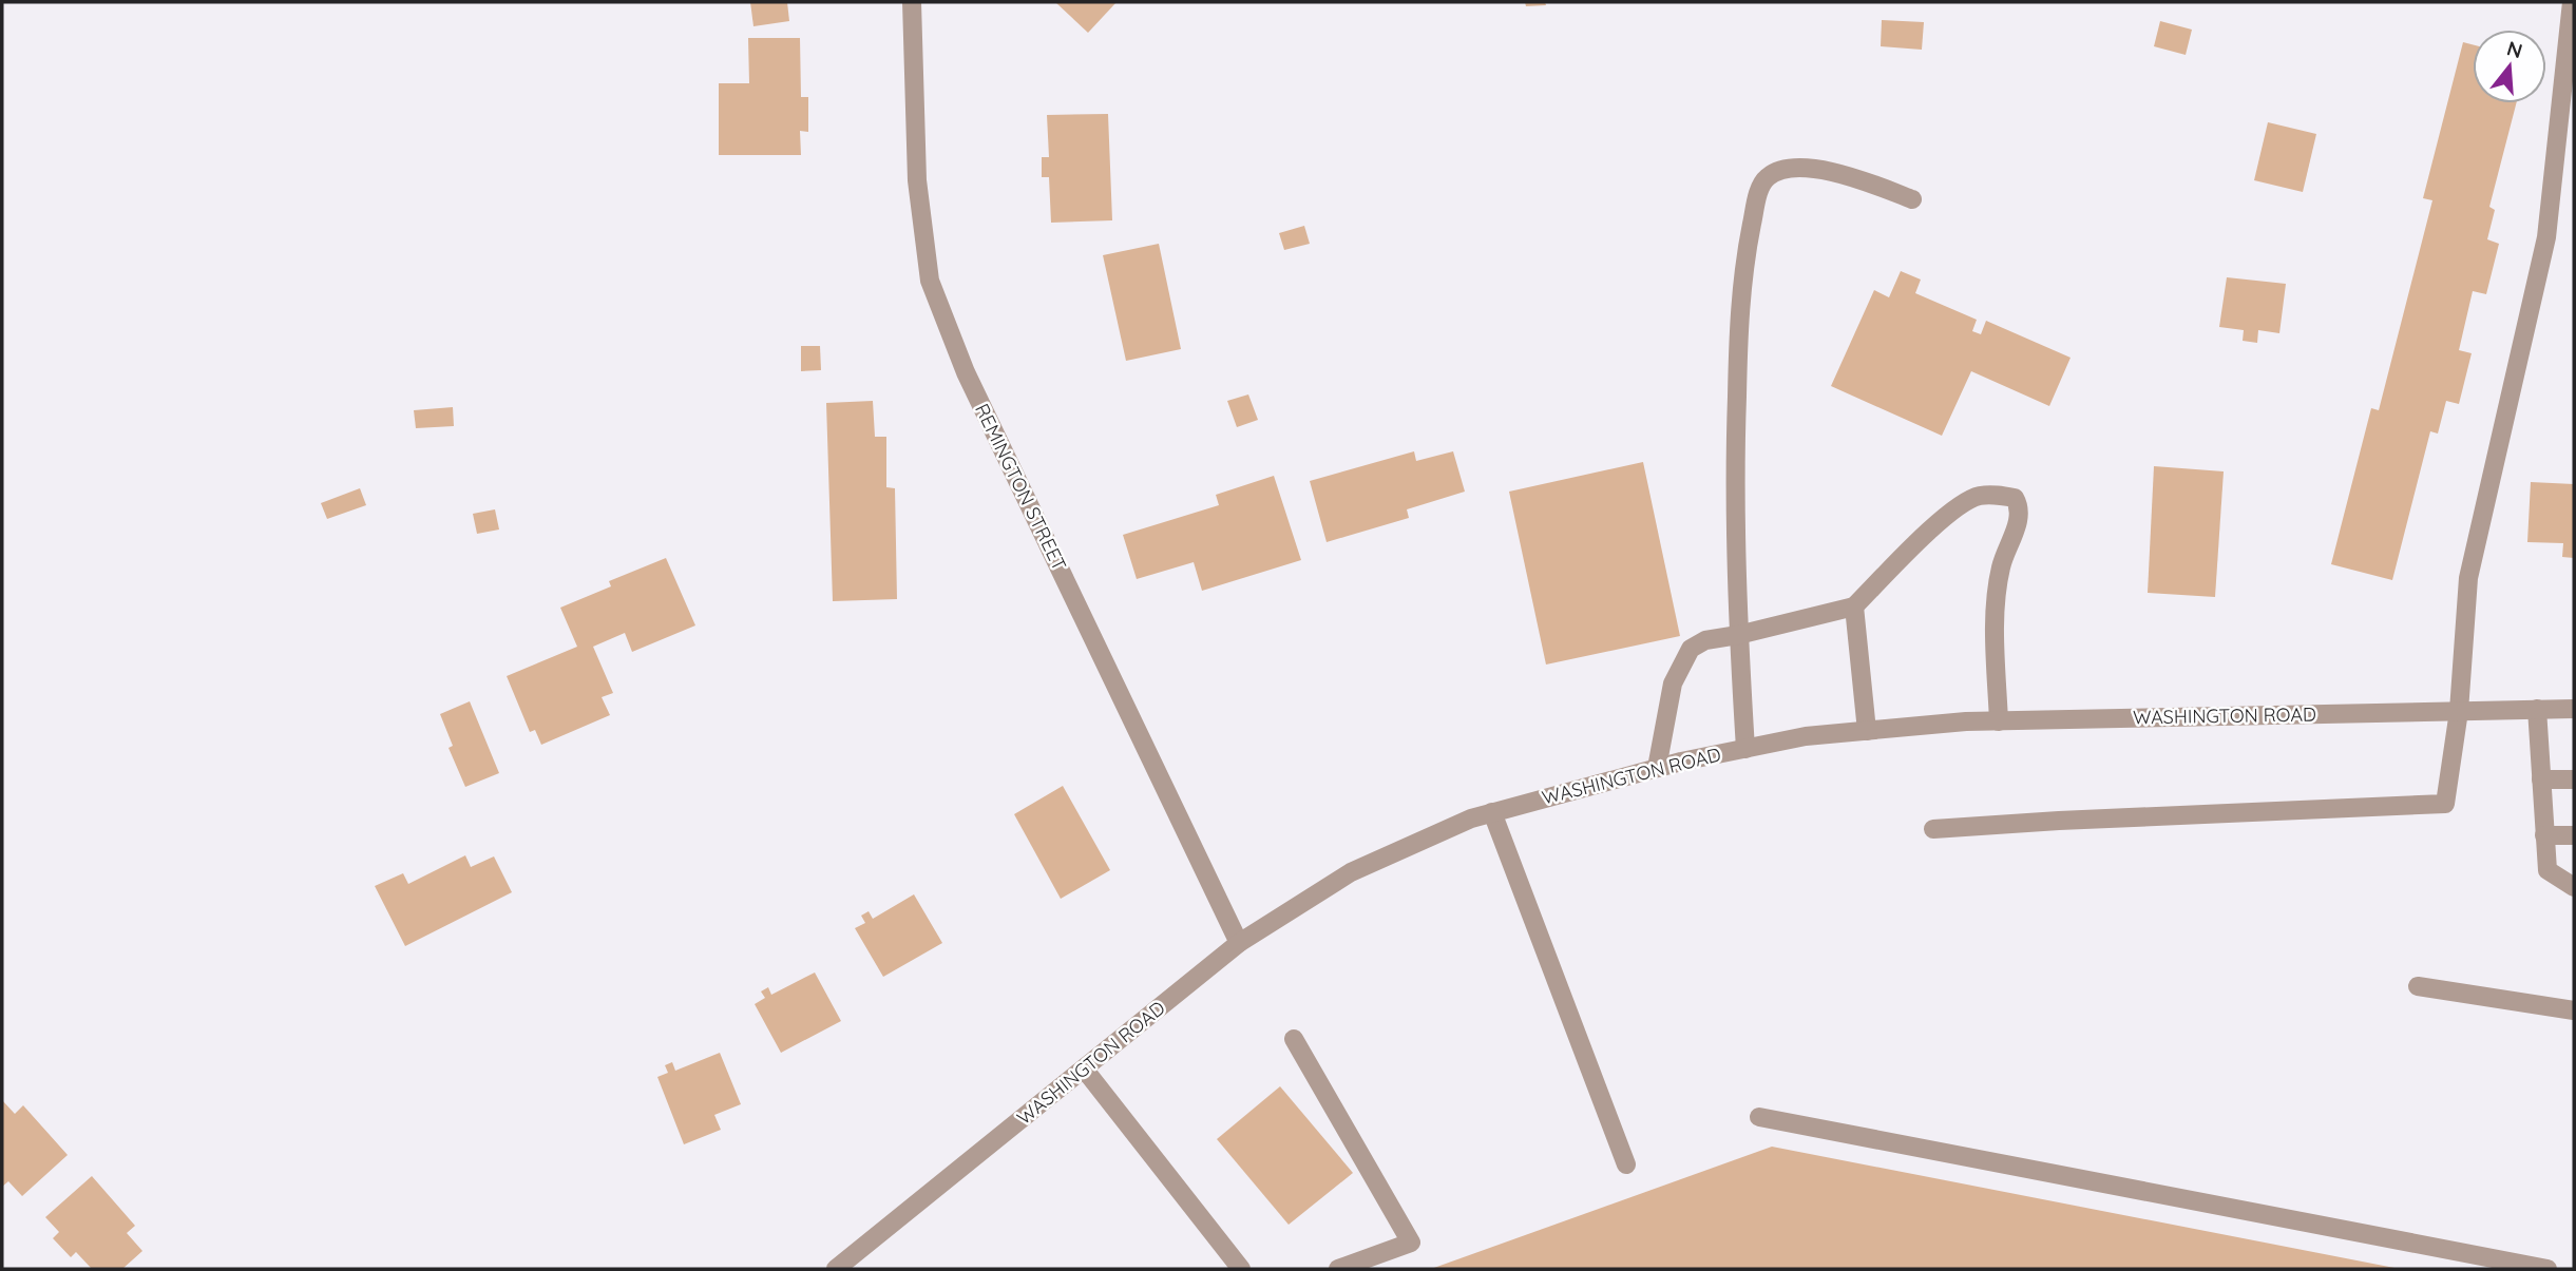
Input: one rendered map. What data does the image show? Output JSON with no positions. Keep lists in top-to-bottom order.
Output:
{
  "streets": {
    "street": ["REMINGTON STREET", "WASHINGTON ROAD"]
  },
  "crossings": [
    ["REMINGTON STREET", "WASHINGTON ROAD"]
  ],
  "north": "top"
}
